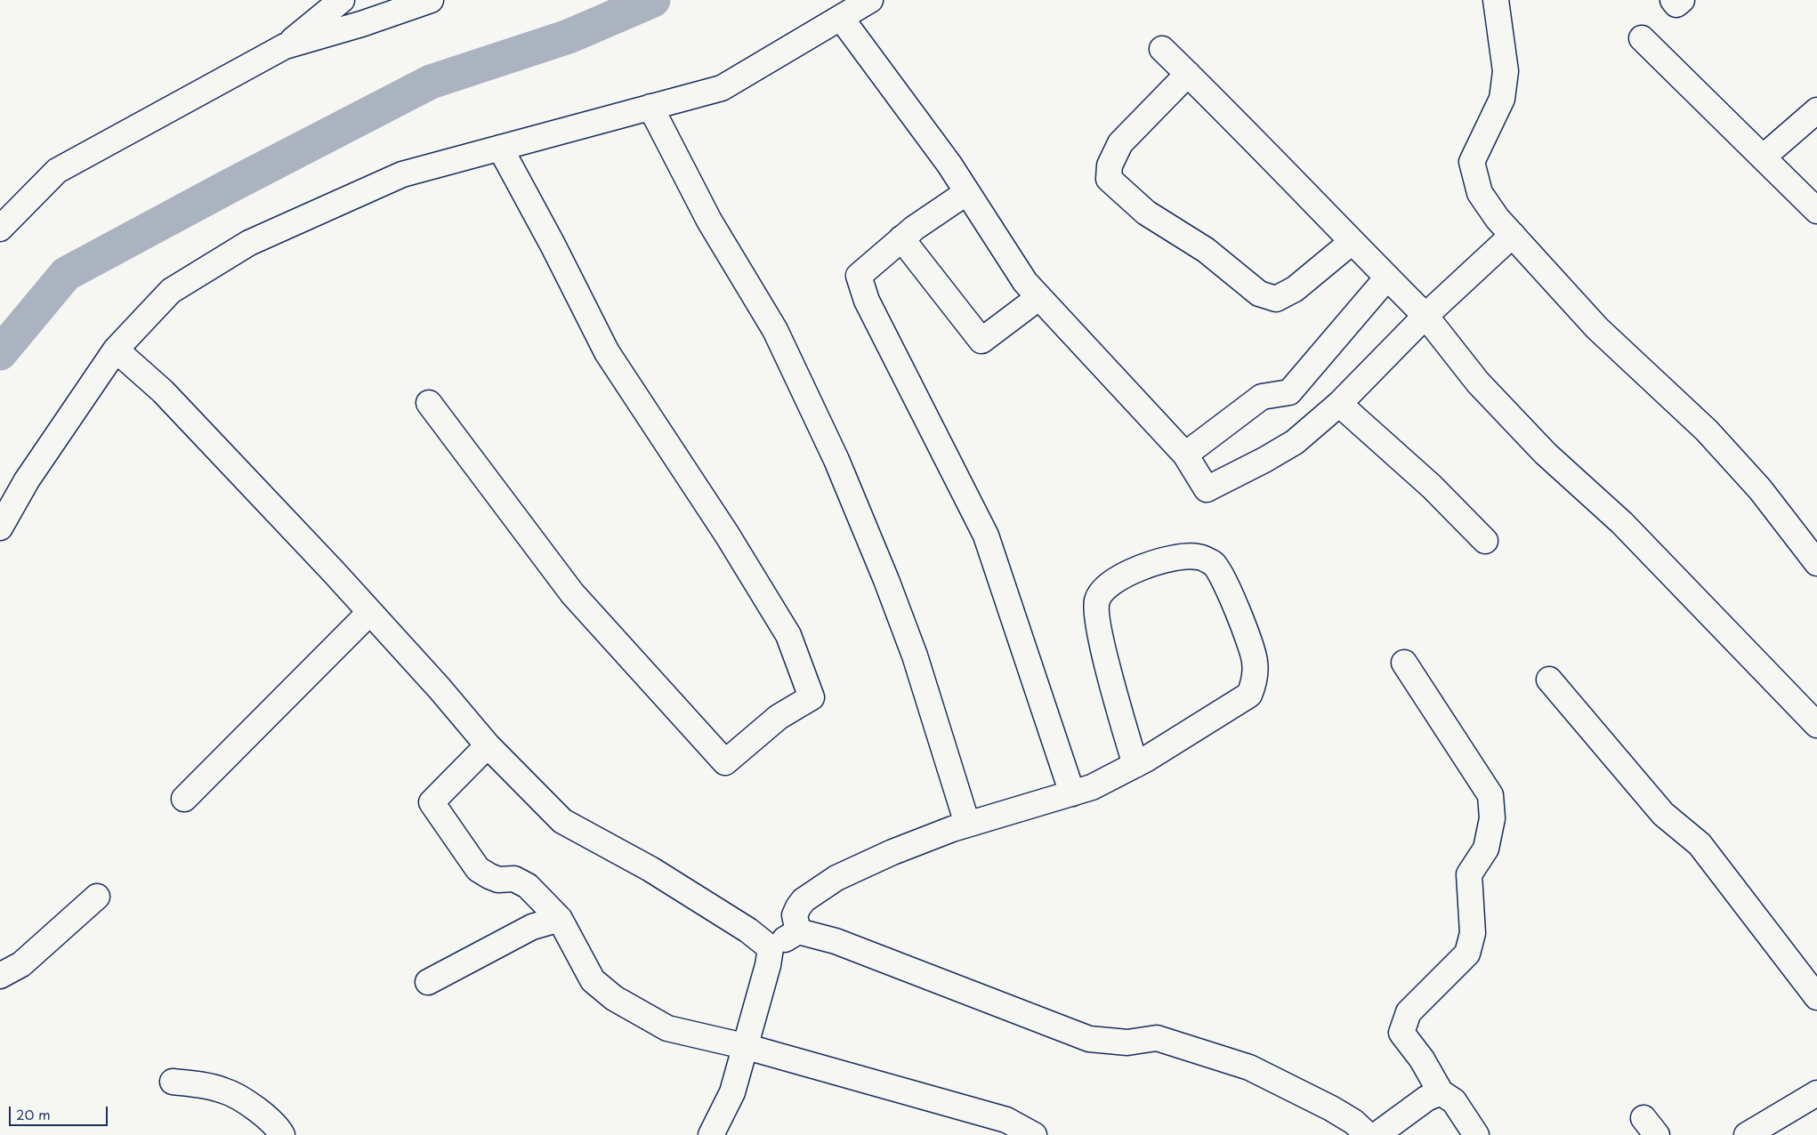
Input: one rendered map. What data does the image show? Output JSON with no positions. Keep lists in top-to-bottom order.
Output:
{
  "scale_bar": "20 m"
}
